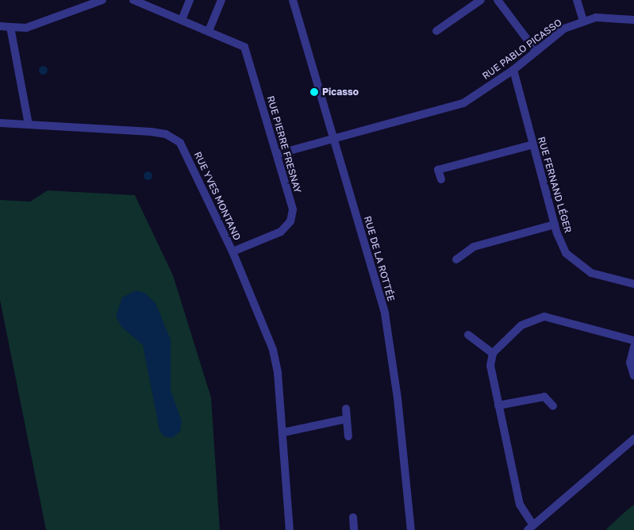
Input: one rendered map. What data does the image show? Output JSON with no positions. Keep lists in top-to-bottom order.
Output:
{
  "streets": {
    "street": [
      "RUE PABLO PICASSO",
      "RUE PIERRE FRESNAY",
      "RUE FERNAND LÉGER",
      "RUE YVES MONTAND",
      "RUE DE LA ROTTÉE"
    ]
  },
  "crossings": [
    ["RUE PABLO PICASSO", "RUE PIERRE FRESNAY"],
    ["RUE PABLO PICASSO", "RUE FERNAND LÉGER"],
    ["RUE PABLO PICASSO", "RUE DE LA ROTTÉE"],
    ["RUE PIERRE FRESNAY", "RUE YVES MONTAND"]
  ],
  "places": ["Picasso"]
}
